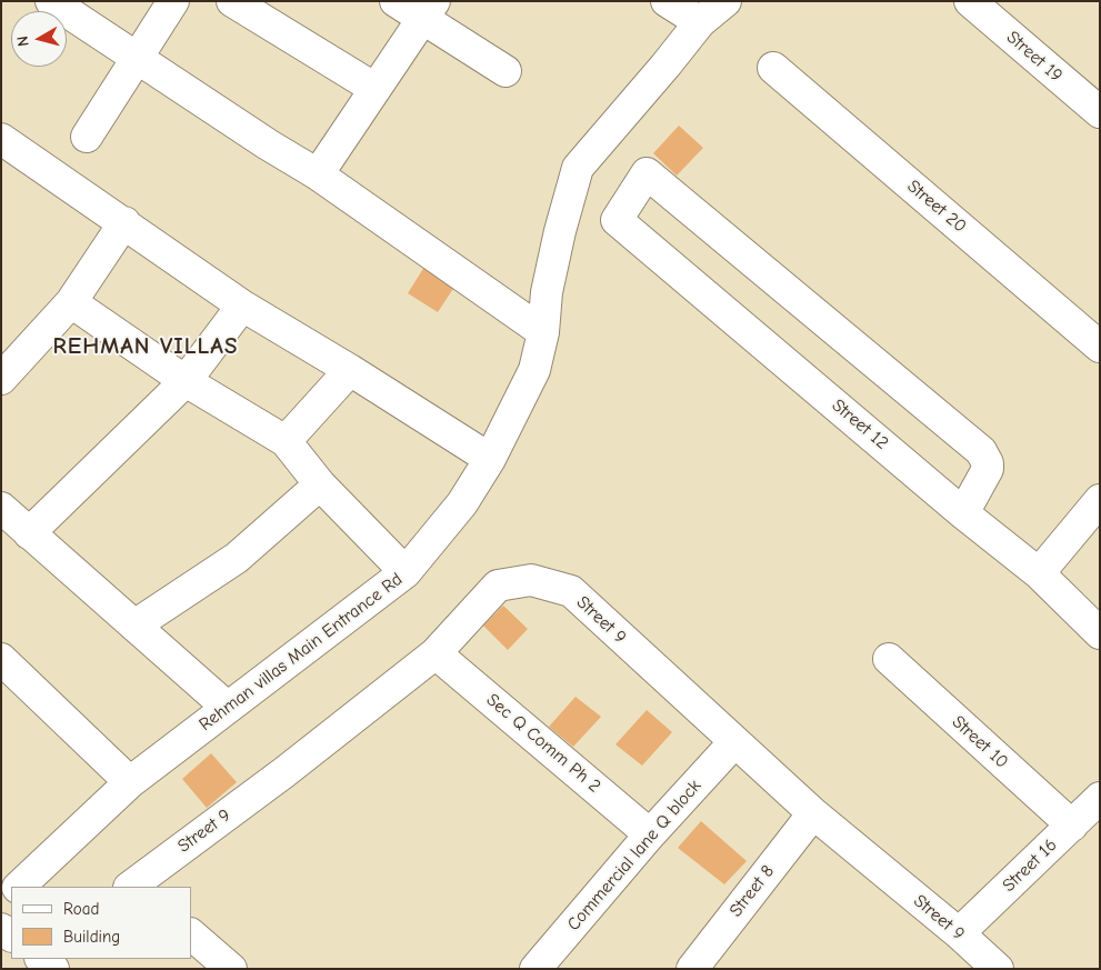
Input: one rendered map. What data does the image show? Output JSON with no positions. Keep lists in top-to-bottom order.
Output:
{
  "streets": {
    "street": [
      "Street 19",
      "Street 20",
      "Street 12",
      "Street 9",
      "Rehman villas Main Entrance Rd",
      "Street 10",
      "Sec Q Comm Ph 2",
      "Commercial lane Q block",
      "Street 16",
      "Street 8"
    ]
  },
  "crossings": [
    ["Street 9", "Sec Q Comm Ph 2"],
    ["Street 9", "Commercial lane Q block"],
    ["Street 9", "Street 16"],
    ["Street 9", "Street 8"],
    ["Street 10", "Street 16"],
    ["Sec Q Comm Ph 2", "Commercial lane Q block"]
  ],
  "districts": ["REHMAN VILLAS"],
  "legend": ["Road", "Building"],
  "north": "left"
}
